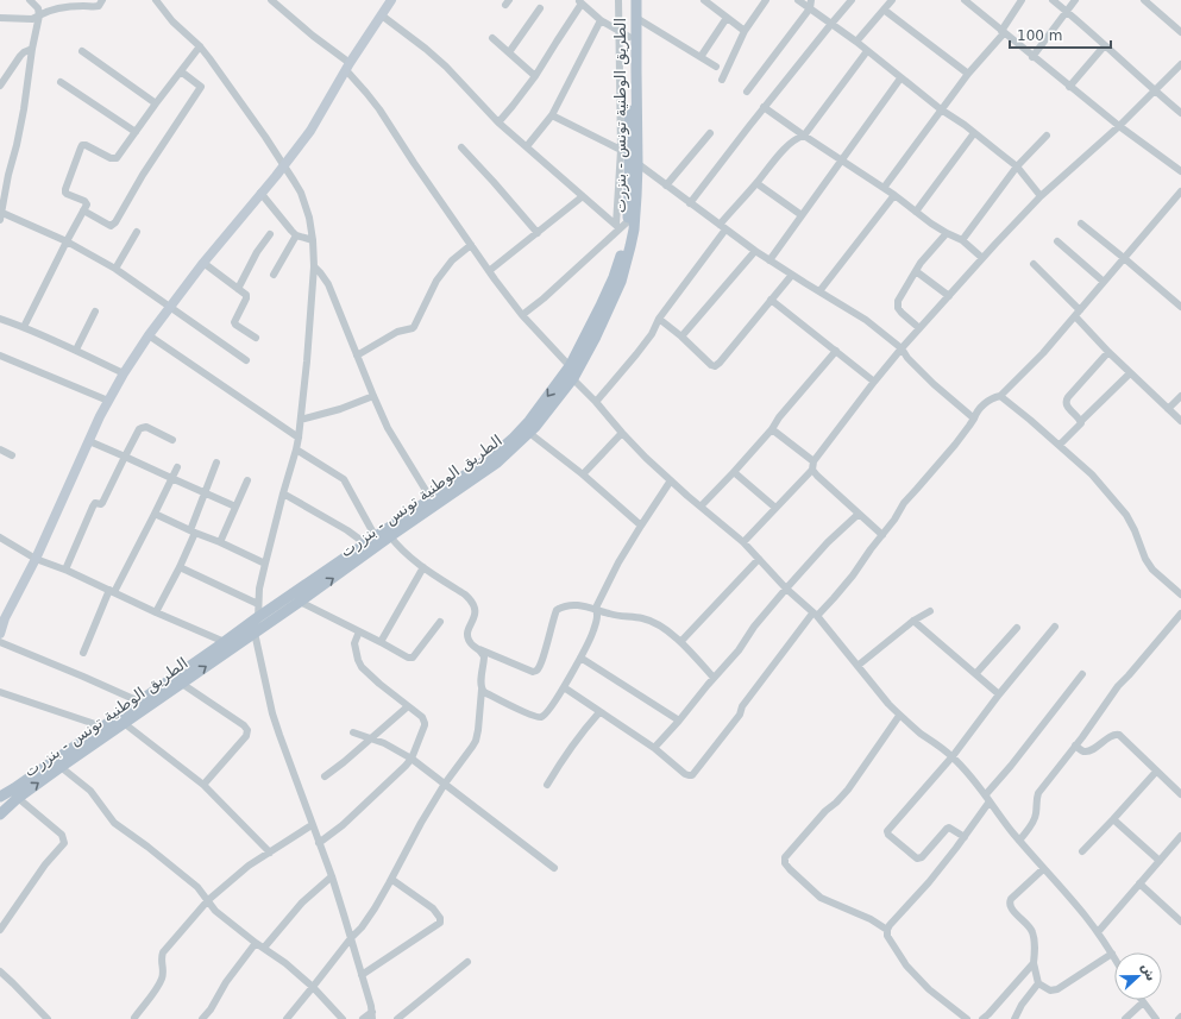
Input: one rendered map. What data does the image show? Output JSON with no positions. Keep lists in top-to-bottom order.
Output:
{
  "streets": {
    "main road": ["الطريق الوطنية تونس - بنزرت"]
  },
  "scale_bar": "100 m",
  "north": "right"
}
